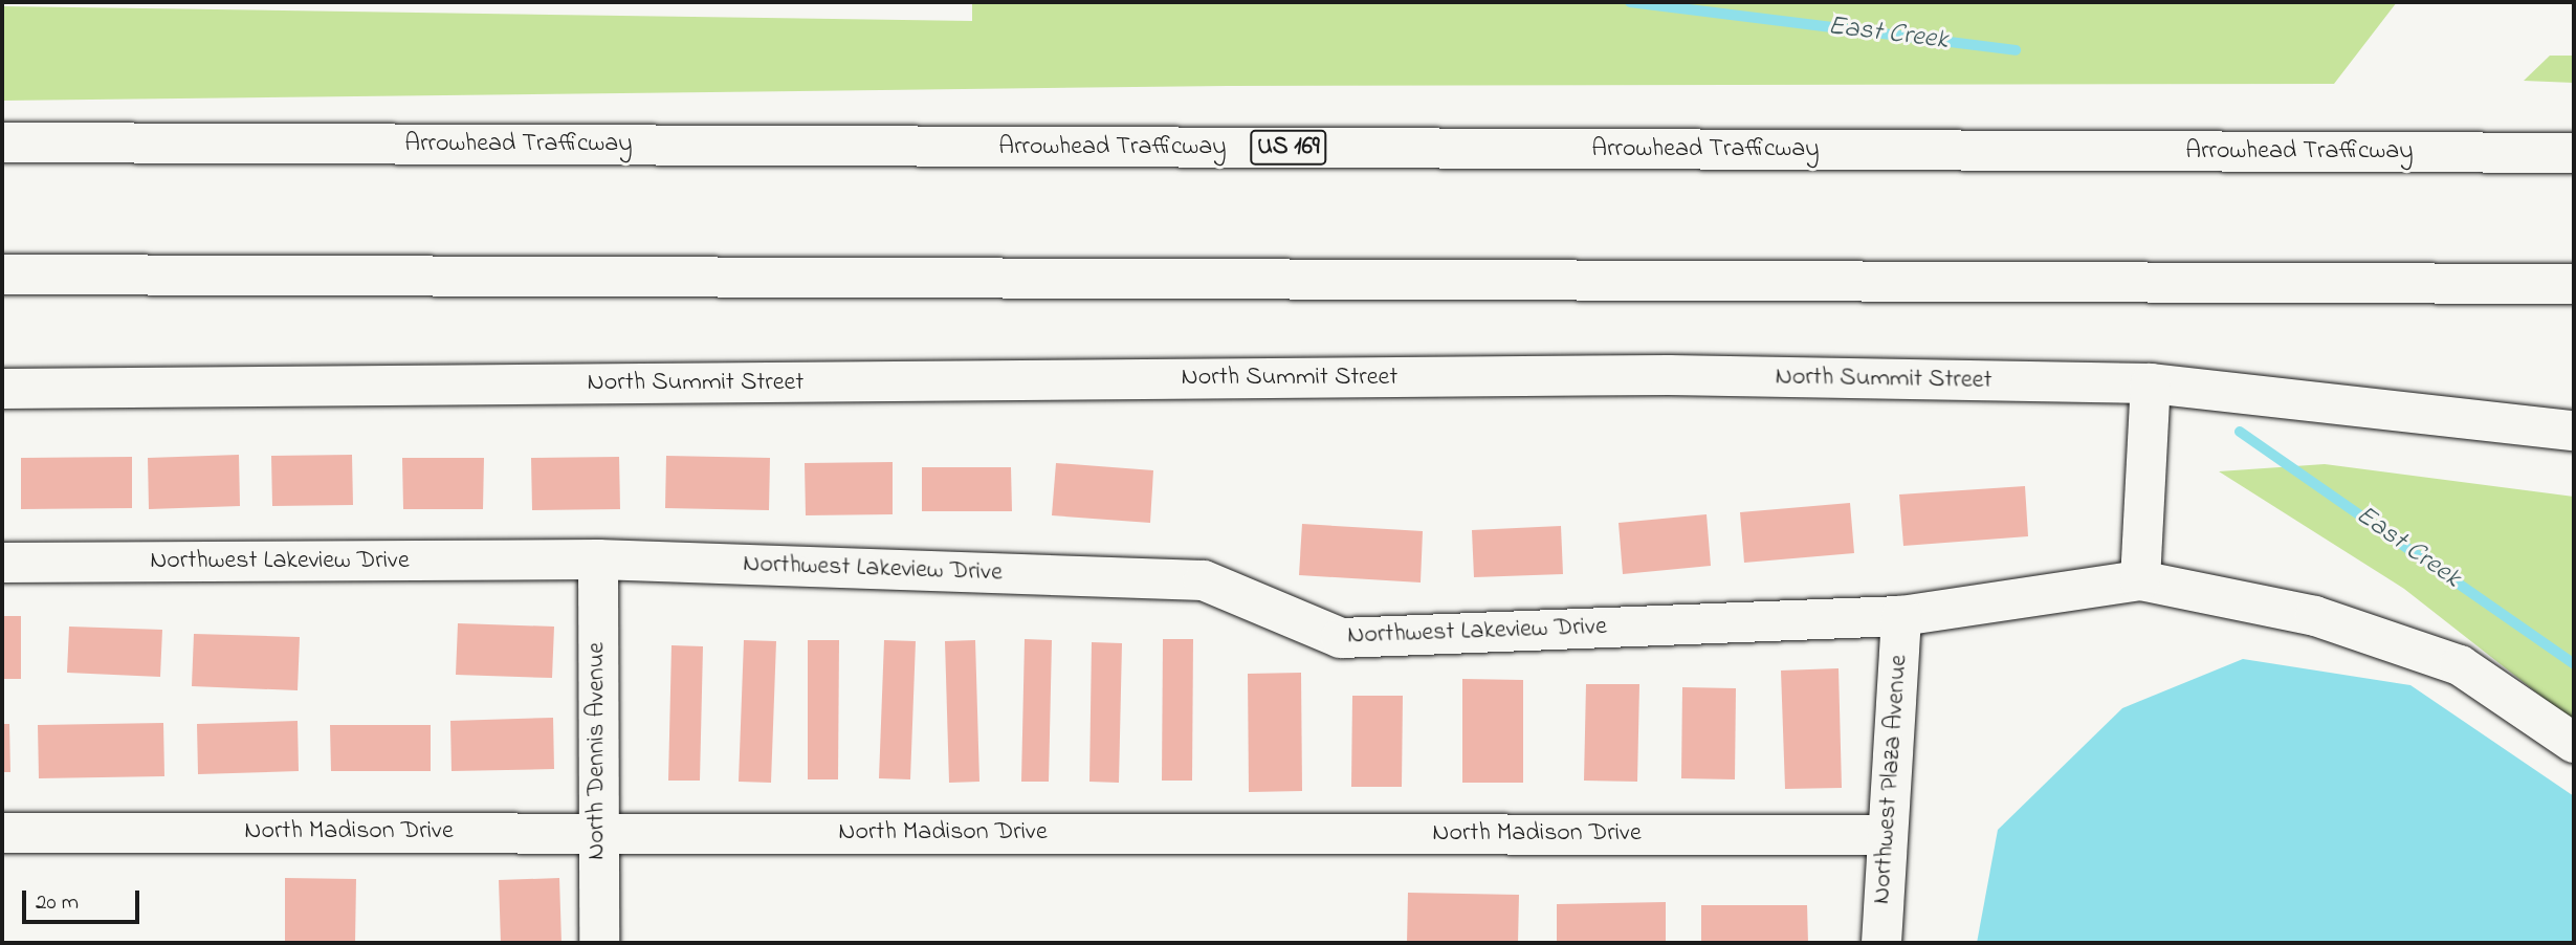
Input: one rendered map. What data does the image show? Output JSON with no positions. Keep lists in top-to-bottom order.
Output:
{
  "streets": {
    "main road": [
      "Arrowhead Trafficway",
      "US 169",
      "North Summit Street",
      "Northwest Lakeview Drive",
      "North Dennis Avenue",
      "Northwest Plaza Avenue",
      "North Madison Drive"
    ]
  },
  "crossings": [
    ["Northwest Lakeview Drive", "North Dennis Avenue"],
    ["Northwest Lakeview Drive", "Northwest Plaza Avenue"],
    ["North Dennis Avenue", "North Madison Drive"],
    ["Northwest Plaza Avenue", "North Madison Drive"]
  ],
  "water": ["East Creek"],
  "scale_bar": "20 m"
}
